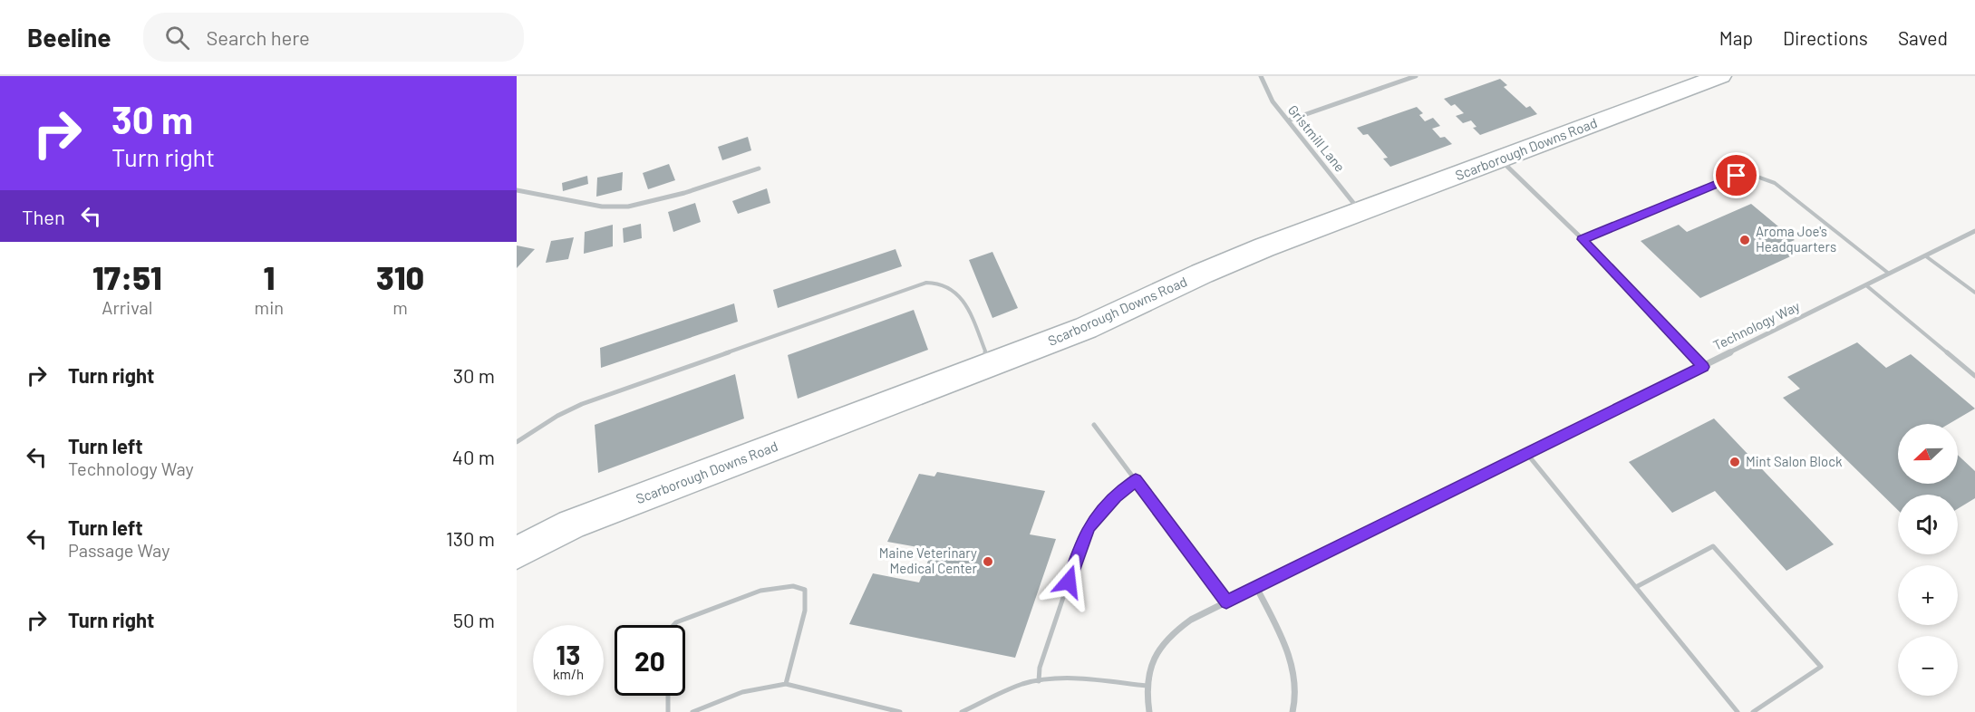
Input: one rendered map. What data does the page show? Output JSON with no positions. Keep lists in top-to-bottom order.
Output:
{
  "streets": {
    "street": ["Gristmill Lane", "Scarborough Downs Road", "Technology Way"]
  },
  "crossings": [
    ["Gristmill Lane", "Scarborough Downs Road"]
  ],
  "places": ["Aroma Joe's Headquarters", "Mint Salon Block", "Maine Veterinary Medical Center"],
  "north": "left",
  "page": {
    "header": "Beeline",
    "search": "Search here",
    "nav": ["Map", "Directions", "Saved"],
    "turn": ["30 m", "Turn right"],
    "then": "Then",
    "eta": [
      "17:51",
      "Arrival",
      "1",
      "min",
      "310",
      "m"
    ],
    "list": [
      {
        "name": "Turn right",
        "value": "30 m"
      },
      {
        "name": "Turn left",
        "note": "Technology Way",
        "value": "40 m"
      },
      {
        "name": "Turn left",
        "note": "Passage Way",
        "value": "130 m"
      },
      {
        "name": "Turn right",
        "value": "50 m"
      }
    ],
    "map_buttons": ["+", "−"],
    "speed": "13 km/h",
    "limit": "20"
  }
}
